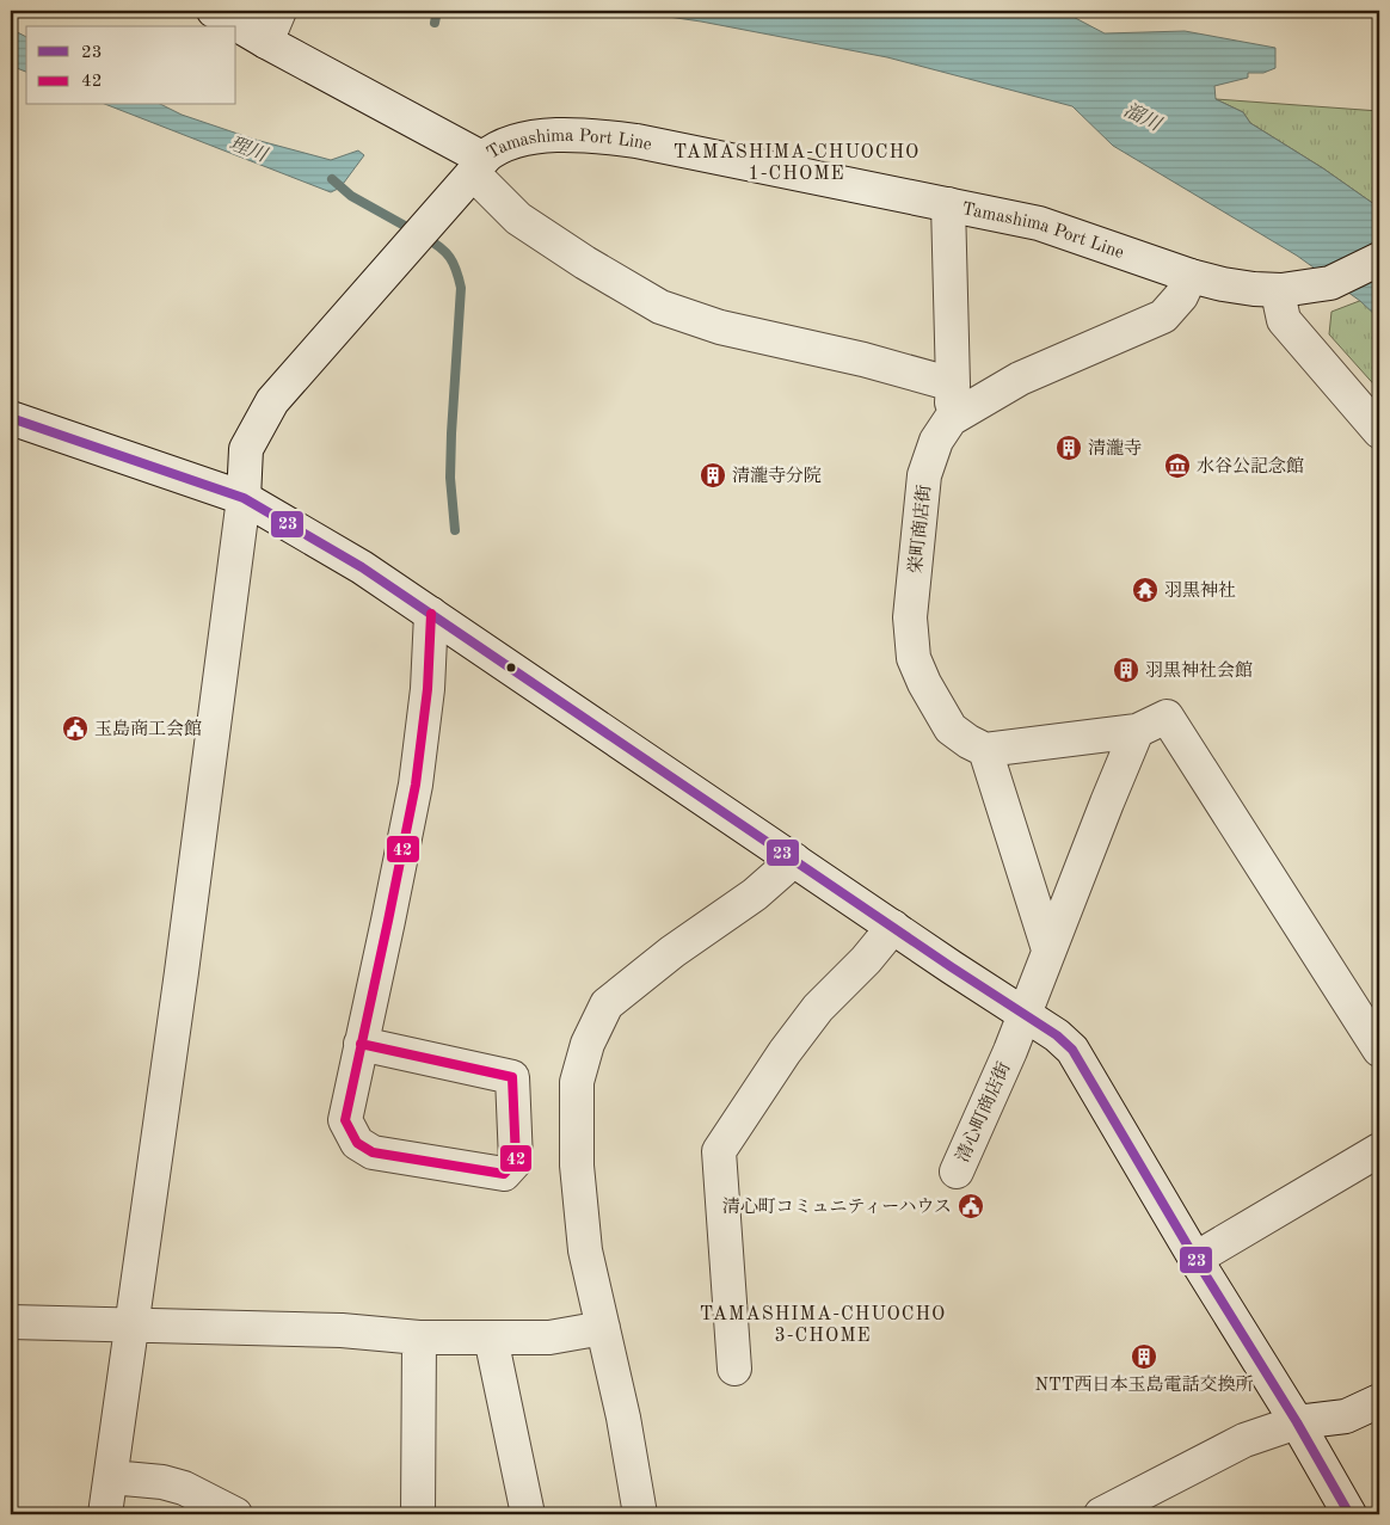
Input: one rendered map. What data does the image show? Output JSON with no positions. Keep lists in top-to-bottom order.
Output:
{
  "streets": {
    "street": ["Tamashima Port Line", "栄町商店街", "清心町商店街"]
  },
  "crossings": [
    ["Tamashima Port Line", "栄町商店街"]
  ],
  "districts": ["TAMASHIMA-CHUOCHO 1-CHOME", "TAMASHIMA-CHUOCHO 3-CHOME"],
  "water": ["溜川", "理川"],
  "places": {
    "building": [
      "清瀧寺",
      "清瀧寺分院",
      "羽黒神社会館",
      "NTT西日本玉島電話交換所"
    ],
    "museum": ["水谷公記念館"],
    "temple": ["羽黒神社"],
    "public building": ["玉島商工会館", "清心町コミュニティーハウス"]
  },
  "lines": ["transit line 23", "transit line 42"],
  "legend": ["23", "42"]
}
